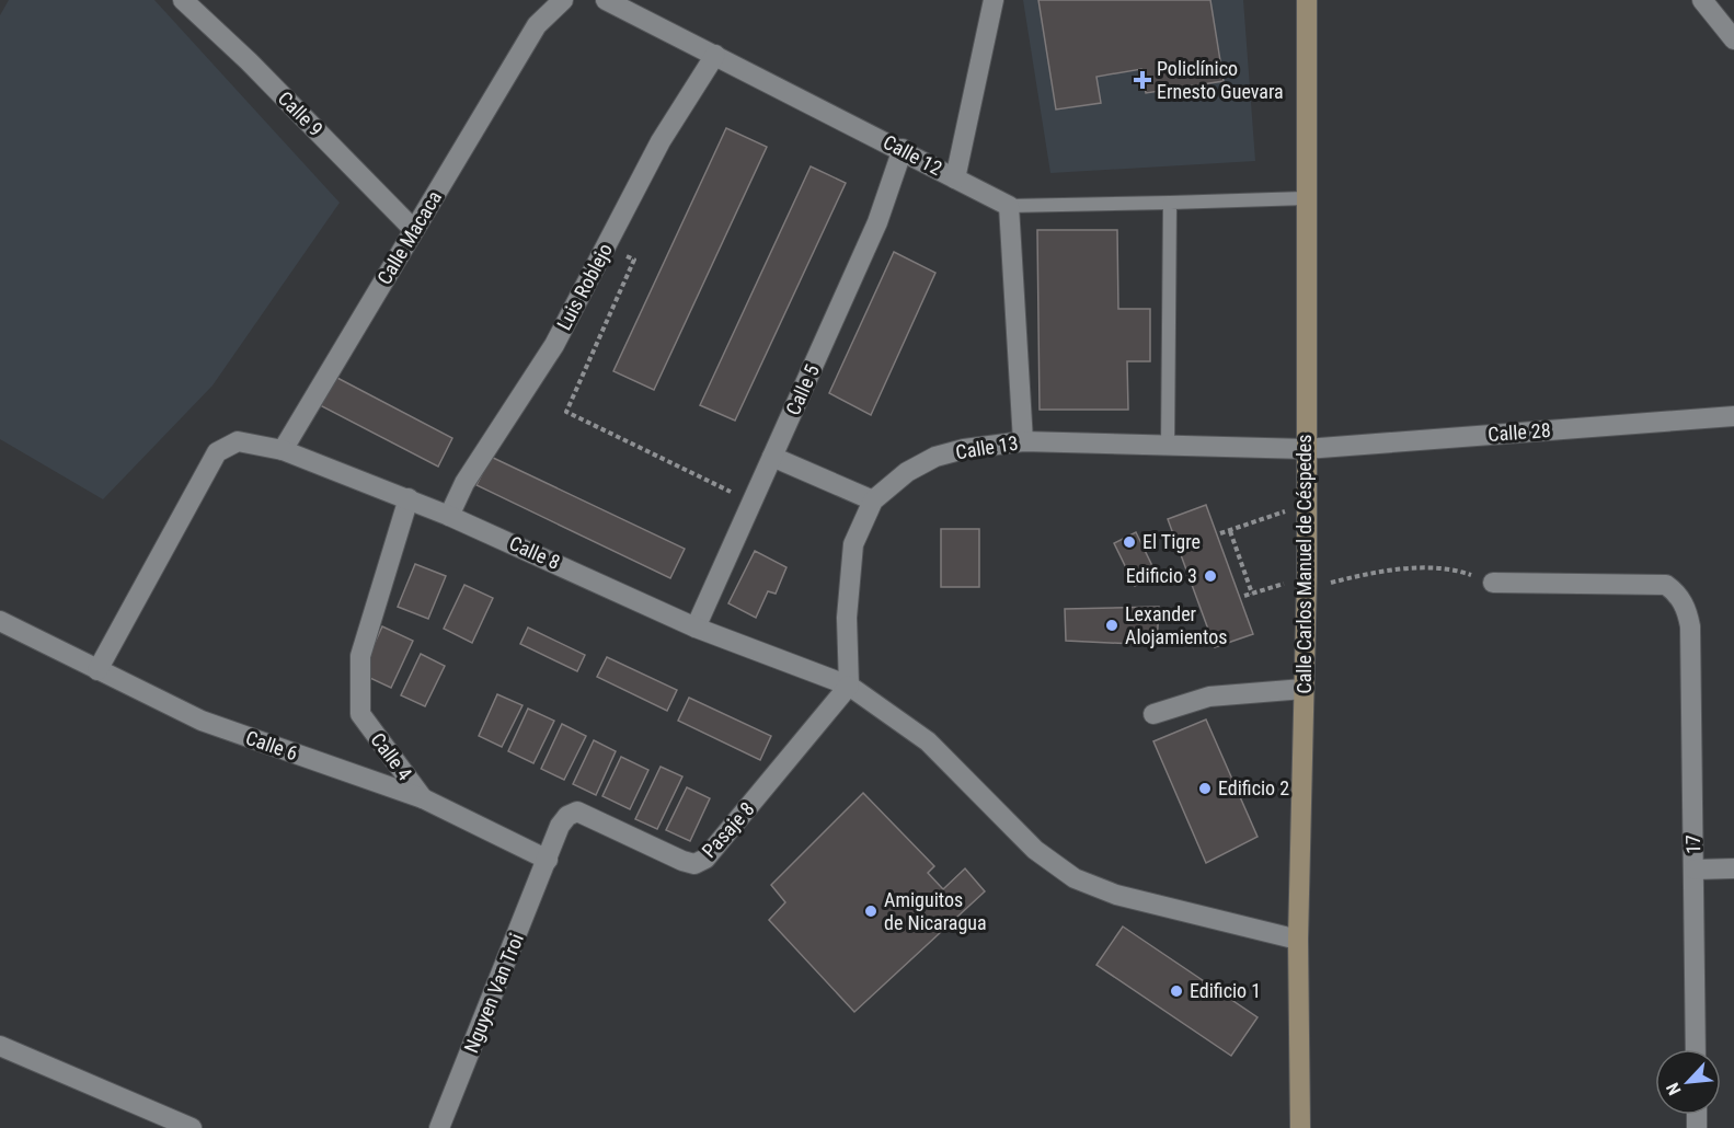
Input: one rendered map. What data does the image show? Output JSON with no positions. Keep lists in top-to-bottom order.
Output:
{
  "streets": {
    "main road": ["Calle Carlos Manuel de Céspedes"],
    "street": [
      "Calle 9",
      "Calle 12",
      "Calle Macaca",
      "Luis Roblejo",
      "Calle 5",
      "Calle 28",
      "Calle 13",
      "Calle 8",
      "Calle 6",
      "Calle 4",
      "Pasaje 8",
      "17",
      "Nguyen Van Troi"
    ]
  },
  "crossings": [
    ["Calle 9", "Calle Macaca"],
    ["Calle 12", "Luis Roblejo"],
    ["Calle 12", "Calle 5"],
    ["Calle Macaca", "Calle 8"],
    ["Luis Roblejo", "Calle 8"],
    ["Calle 5", "Calle 8"],
    ["Calle 28", "Calle 13"],
    ["Calle 28", "Calle Carlos Manuel de Céspedes"],
    ["Calle 13", "Calle 8"],
    ["Calle 13", "Calle Carlos Manuel de Céspedes"],
    ["Calle 13", "Pasaje 8"],
    ["Calle 8", "Calle Carlos Manuel de Céspedes"],
    ["Calle 8", "Calle 6"],
    ["Calle 8", "Calle 4"],
    ["Calle 8", "Pasaje 8"],
    ["Calle 6", "Calle 4"],
    ["Calle 6", "Nguyen Van Troi"],
    ["Pasaje 8", "Nguyen Van Troi"]
  ],
  "places": {
    "health": ["Policlínico Ernesto Guevara"],
    "other": [
      "El Tigre",
      "Edificio 3",
      "Lexander Alojamientos",
      "Edificio 2",
      "Amiguitos de Nicaragua",
      "Edificio 1"
    ]
  },
  "north": "bottom left"
}
